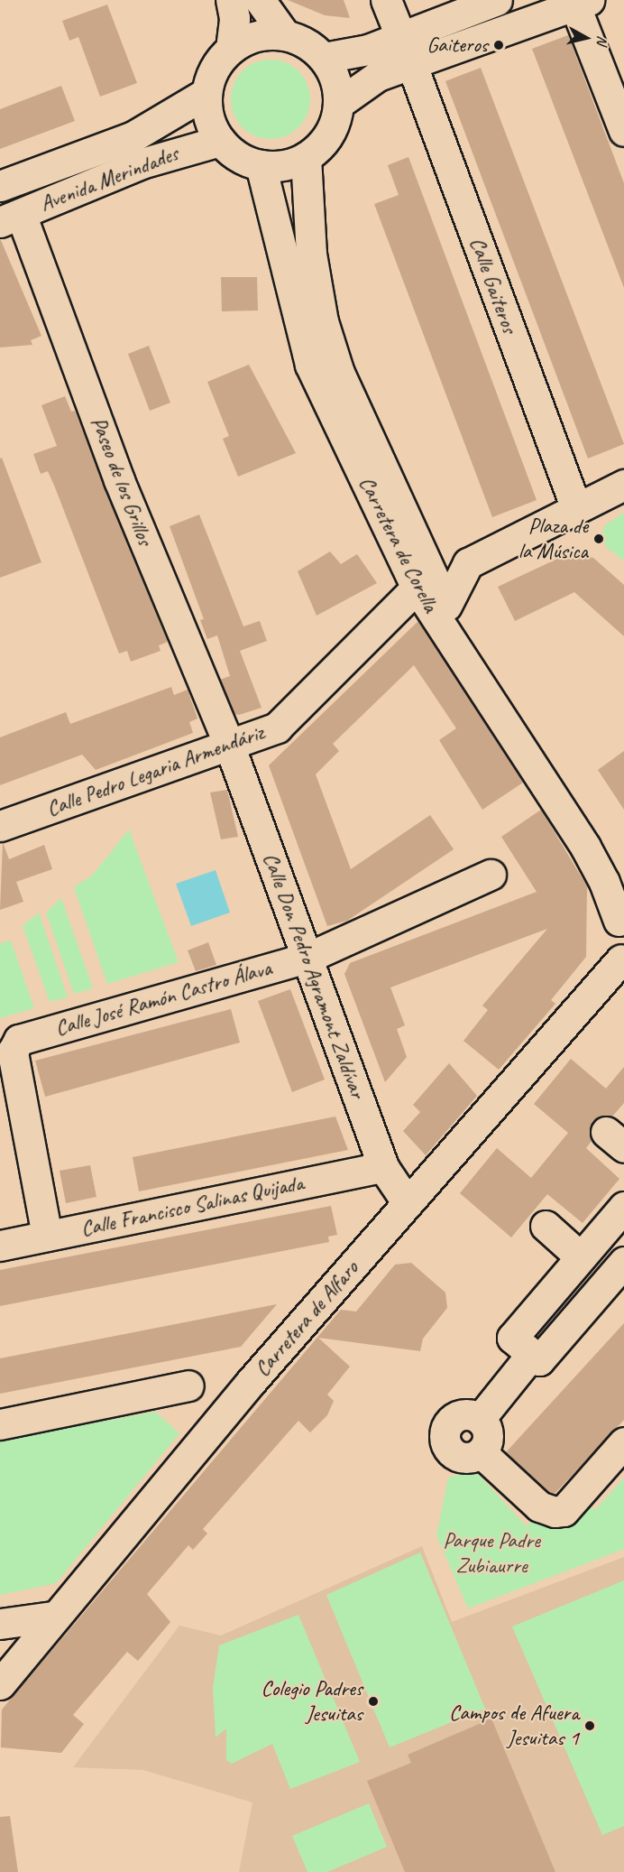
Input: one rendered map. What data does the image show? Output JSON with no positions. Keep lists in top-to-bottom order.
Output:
{
  "streets": {
    "street": [
      "Avenida Merindades",
      "Calle Gaiteros",
      "Paseo de los Grillos",
      "Carretera de Corella",
      "Calle Pedro Legaria Armendáriz",
      "Calle Don Pedro Agramont Zaldívar",
      "Calle José Ramón Castro Álava",
      "Calle Francisco Salinas Quijada",
      "Carretera de Alfaro"
    ]
  },
  "crossings": [
    ["Avenida Merindades", "Paseo de los Grillos"],
    ["Avenida Merindades", "Carretera de Corella"],
    ["Paseo de los Grillos", "Calle Pedro Legaria Armendáriz"],
    ["Paseo de los Grillos", "Calle Don Pedro Agramont Zaldívar"],
    ["Carretera de Corella", "Calle Pedro Legaria Armendáriz"],
    ["Calle Pedro Legaria Armendáriz", "Calle Don Pedro Agramont Zaldívar"],
    ["Calle Don Pedro Agramont Zaldívar", "Calle José Ramón Castro Álava"],
    ["Calle Don Pedro Agramont Zaldívar", "Calle Francisco Salinas Quijada"],
    ["Calle Don Pedro Agramont Zaldívar", "Carretera de Alfaro"],
    ["Calle José Ramón Castro Álava", "Calle Francisco Salinas Quijada"]
  ],
  "parks": ["Parque Padre Zubiaurre"],
  "places": [
    "Gaiteros",
    "Plaza de la Música",
    "Colegio Padres Jesuitas",
    "Campos de Afuera Jesuitas 1"
  ],
  "north": "right"
}
